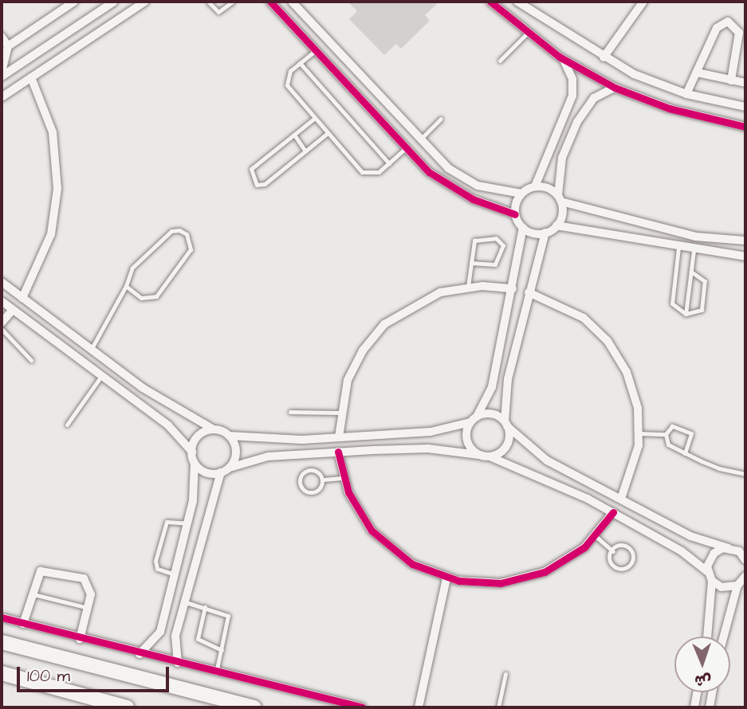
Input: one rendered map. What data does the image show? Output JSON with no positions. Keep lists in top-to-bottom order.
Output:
{
  "scale_bar": "100 m",
  "north": "bottom"
}
